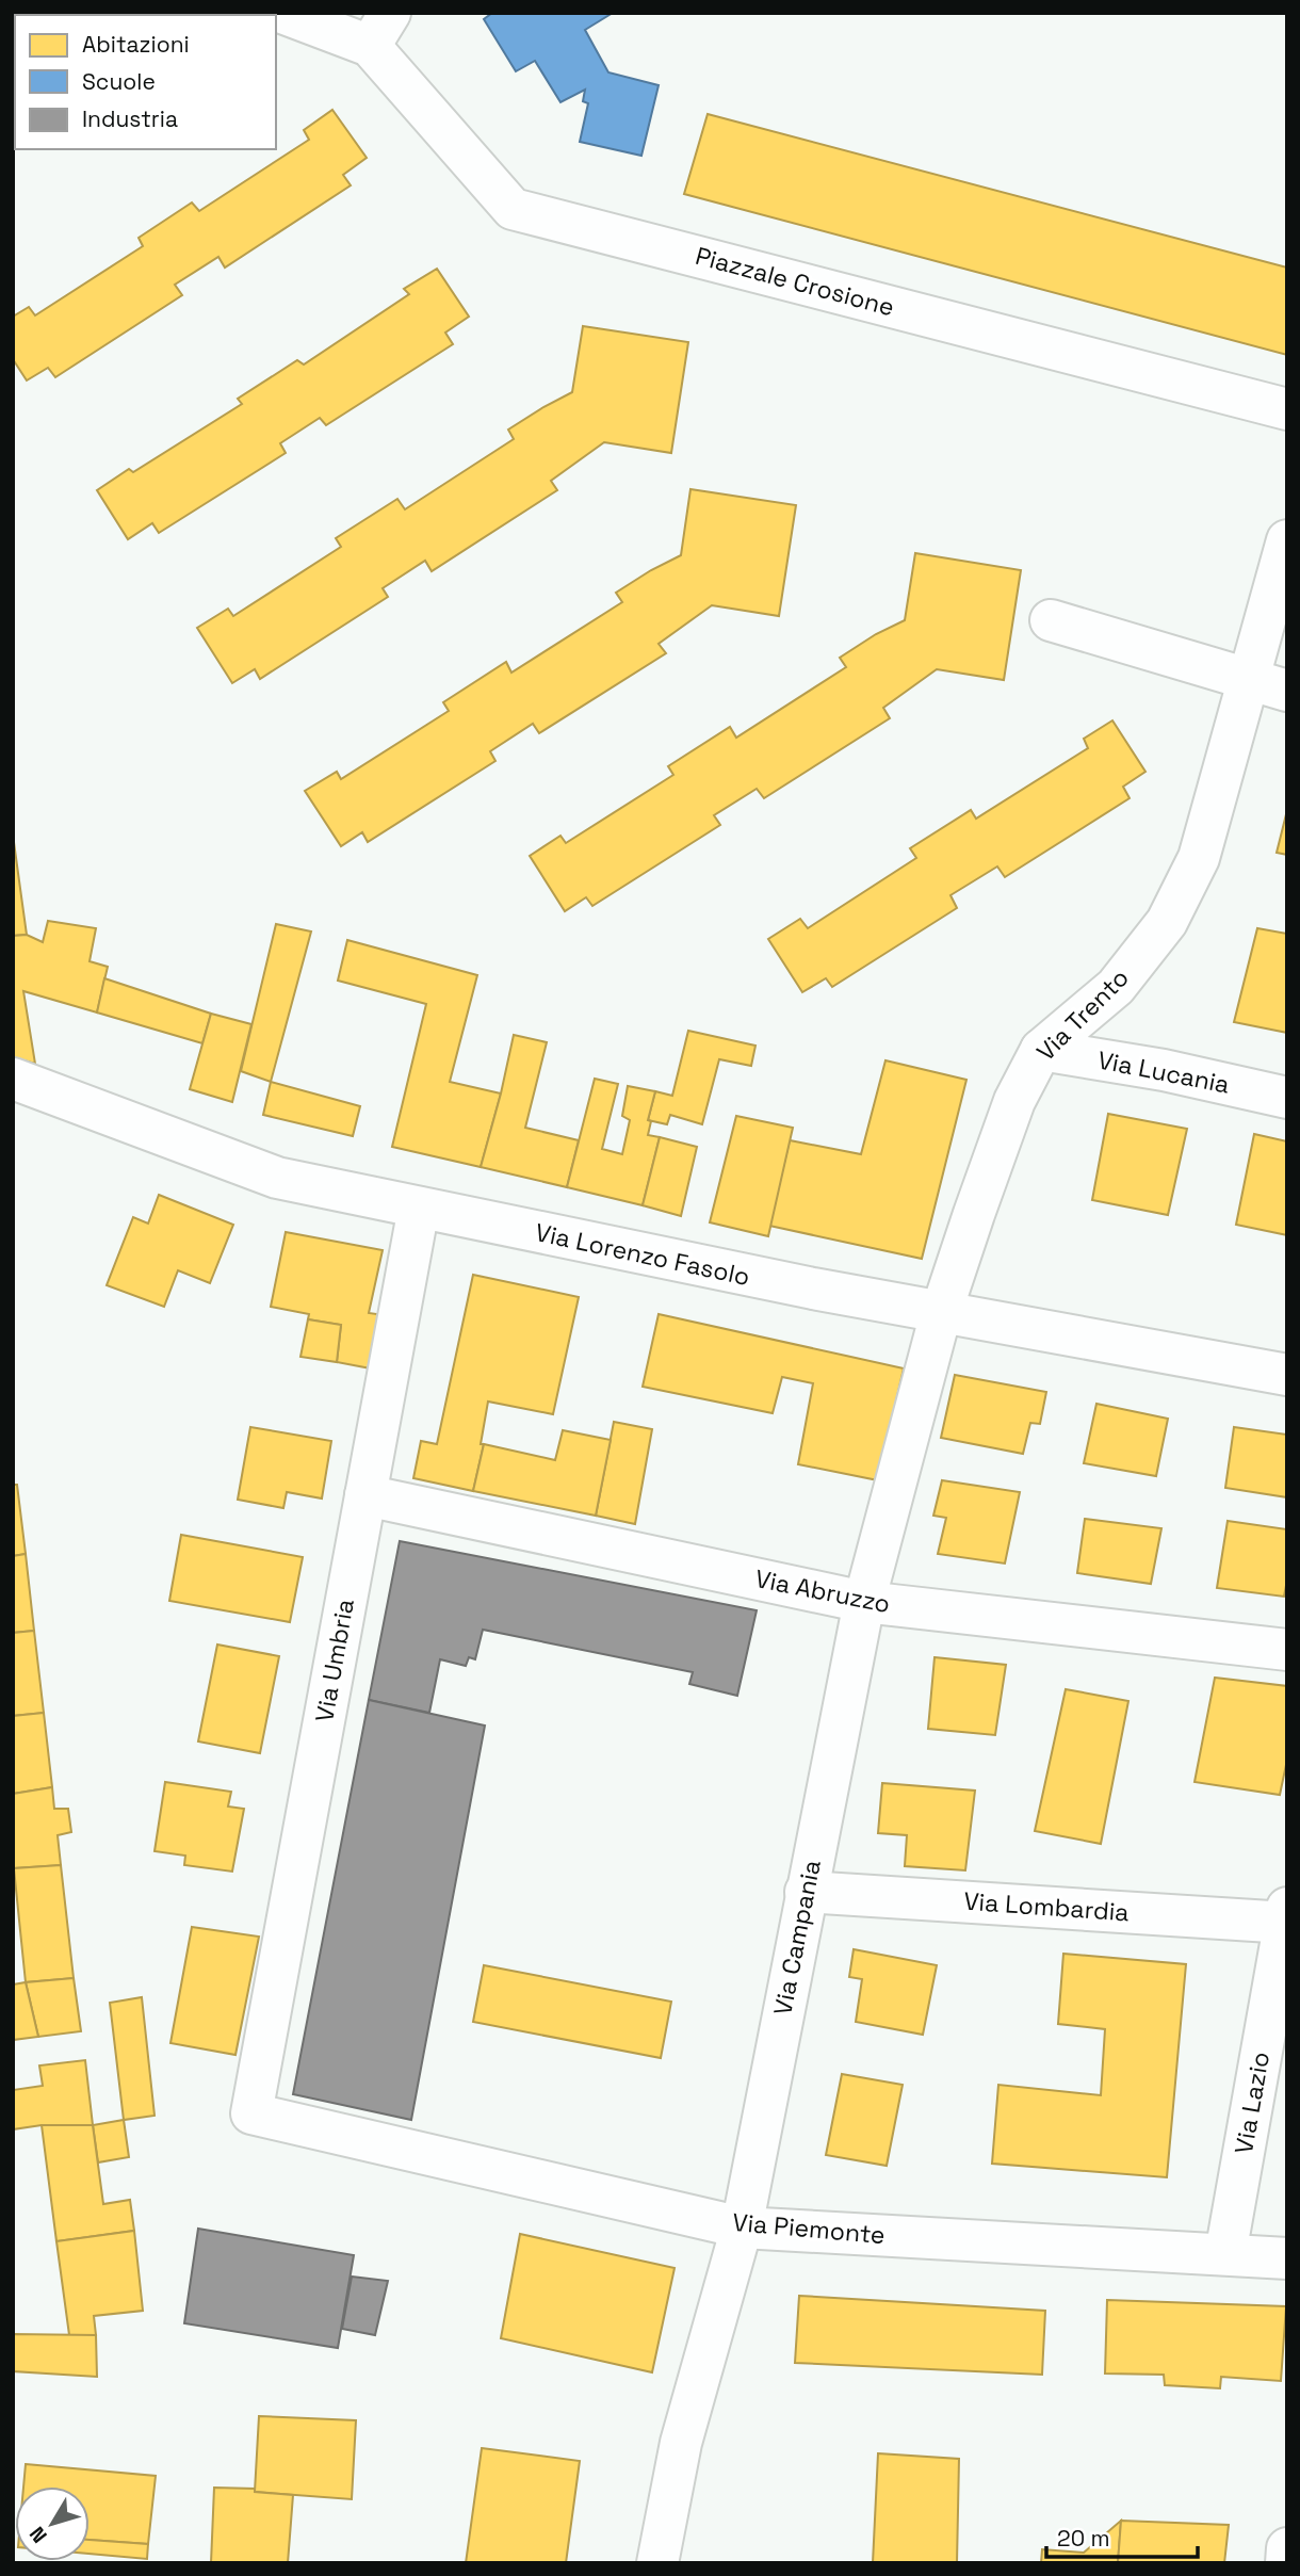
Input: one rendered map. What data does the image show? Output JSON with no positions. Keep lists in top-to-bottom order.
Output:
{
  "streets": {
    "street": [
      "Piazzale Crosione",
      "Via Trento",
      "Via Lucania",
      "Via Lorenzo Fasolo",
      "Via Abruzzo",
      "Via Umbria",
      "Via Lombardia",
      "Via Campania",
      "Via Lazio",
      "Via Piemonte"
    ]
  },
  "crossings": [
    ["Via Trento", "Via Lucania"],
    ["Via Trento", "Via Lorenzo Fasolo"],
    ["Via Trento", "Via Campania"],
    ["Via Lorenzo Fasolo", "Via Umbria"],
    ["Via Lorenzo Fasolo", "Via Campania"],
    ["Via Abruzzo", "Via Umbria"],
    ["Via Abruzzo", "Via Campania"],
    ["Via Umbria", "Via Piemonte"],
    ["Via Lombardia", "Via Campania"],
    ["Via Lombardia", "Via Lazio"],
    ["Via Campania", "Via Piemonte"],
    ["Via Lazio", "Via Piemonte"]
  ],
  "legend": ["Abitazioni", "Scuole", "Industria"],
  "scale_bar": "20 m",
  "north": "bottom left"
}
